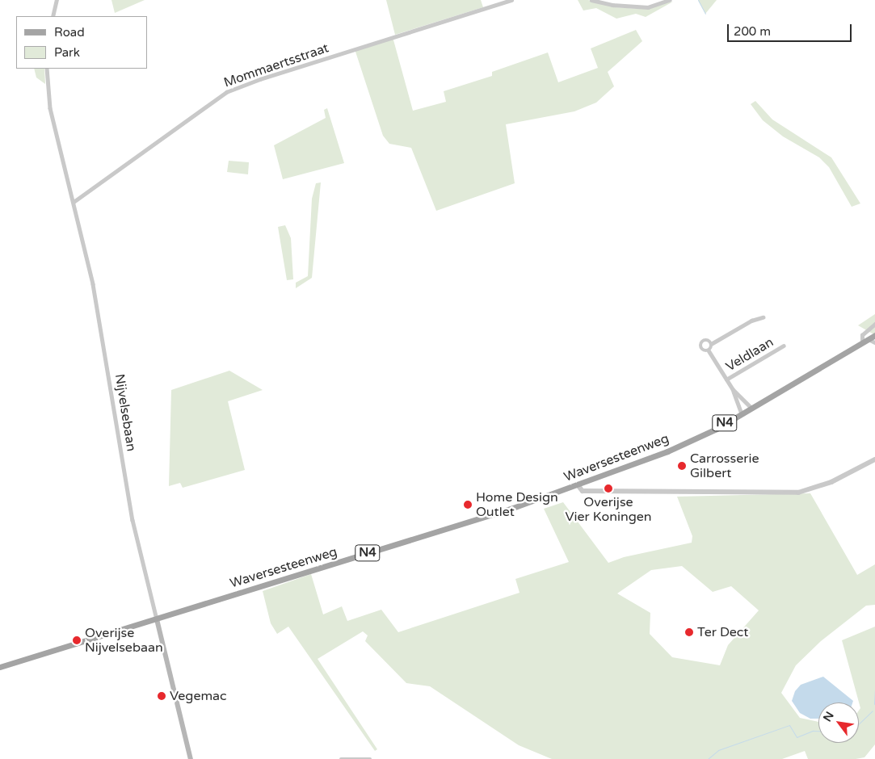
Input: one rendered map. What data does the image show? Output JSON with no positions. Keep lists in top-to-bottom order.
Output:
{
  "streets": {
    "main road": ["Nijvelsebaan", "N4", "Waversesteenweg"],
    "street": ["Mommaertsstraat", "Veldlaan"]
  },
  "crossings": [
    ["Mommaertsstraat", "Nijvelsebaan"],
    ["Veldlaan", "Waversesteenweg"],
    ["Nijvelsebaan", "Waversesteenweg"]
  ],
  "places": [
    "Carrosserie Gilbert",
    "Overijse Vier Koningen",
    "Home Design Outlet",
    "Ter Dect",
    "Overijse Nijvelsebaan",
    "Vegemac"
  ],
  "legend": ["Road", "Park"],
  "scale_bar": "200 m",
  "north": "top left"
}
